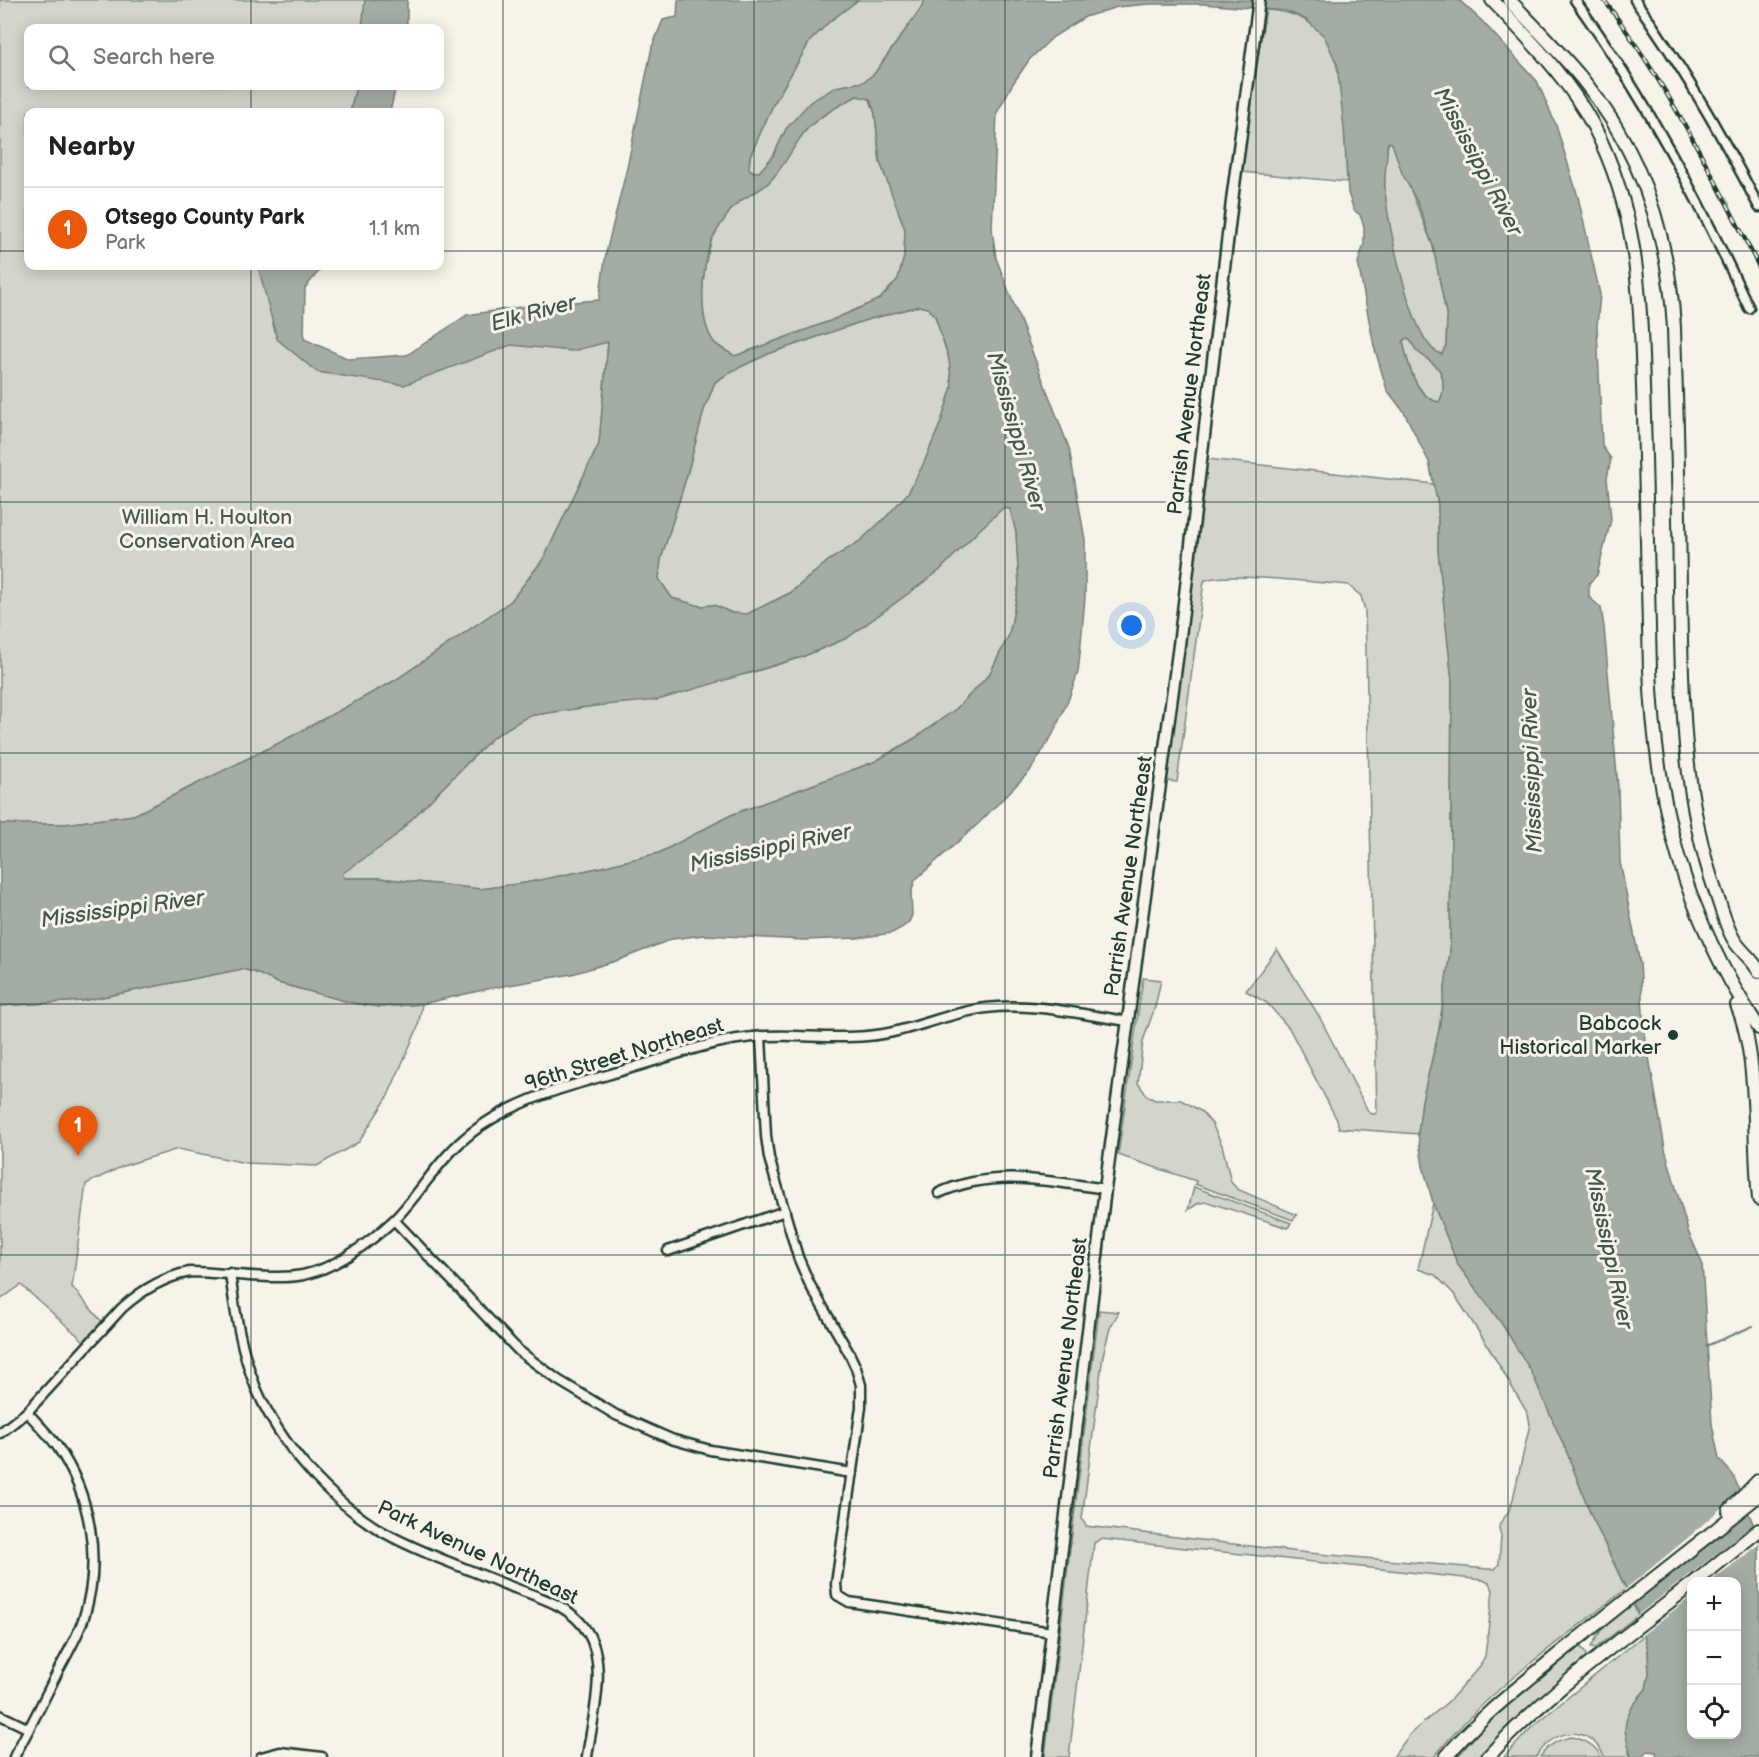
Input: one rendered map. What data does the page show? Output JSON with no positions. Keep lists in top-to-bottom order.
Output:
{
  "streets": {
    "main road": ["Parrish Avenue Northeast"],
    "street": ["96th Street Northeast", "Park Avenue Northeast"]
  },
  "crossings": [
    ["Parrish Avenue Northeast", "96th Street Northeast"],
    ["96th Street Northeast", "Park Avenue Northeast"]
  ],
  "water": ["Mississippi River", "Elk River"],
  "parks": ["William H. Houlton Conservation Area"],
  "places": ["Babcock Historical Marker"],
  "page": {
    "search": "Search here",
    "heading": "Nearby",
    "list": [
      {
        "mark": "1",
        "name": "Otsego County Park",
        "note": "Park",
        "value": "1.1 km"
      }
    ],
    "pins": "1",
    "map_buttons": ["+", "−"]
  }
}
